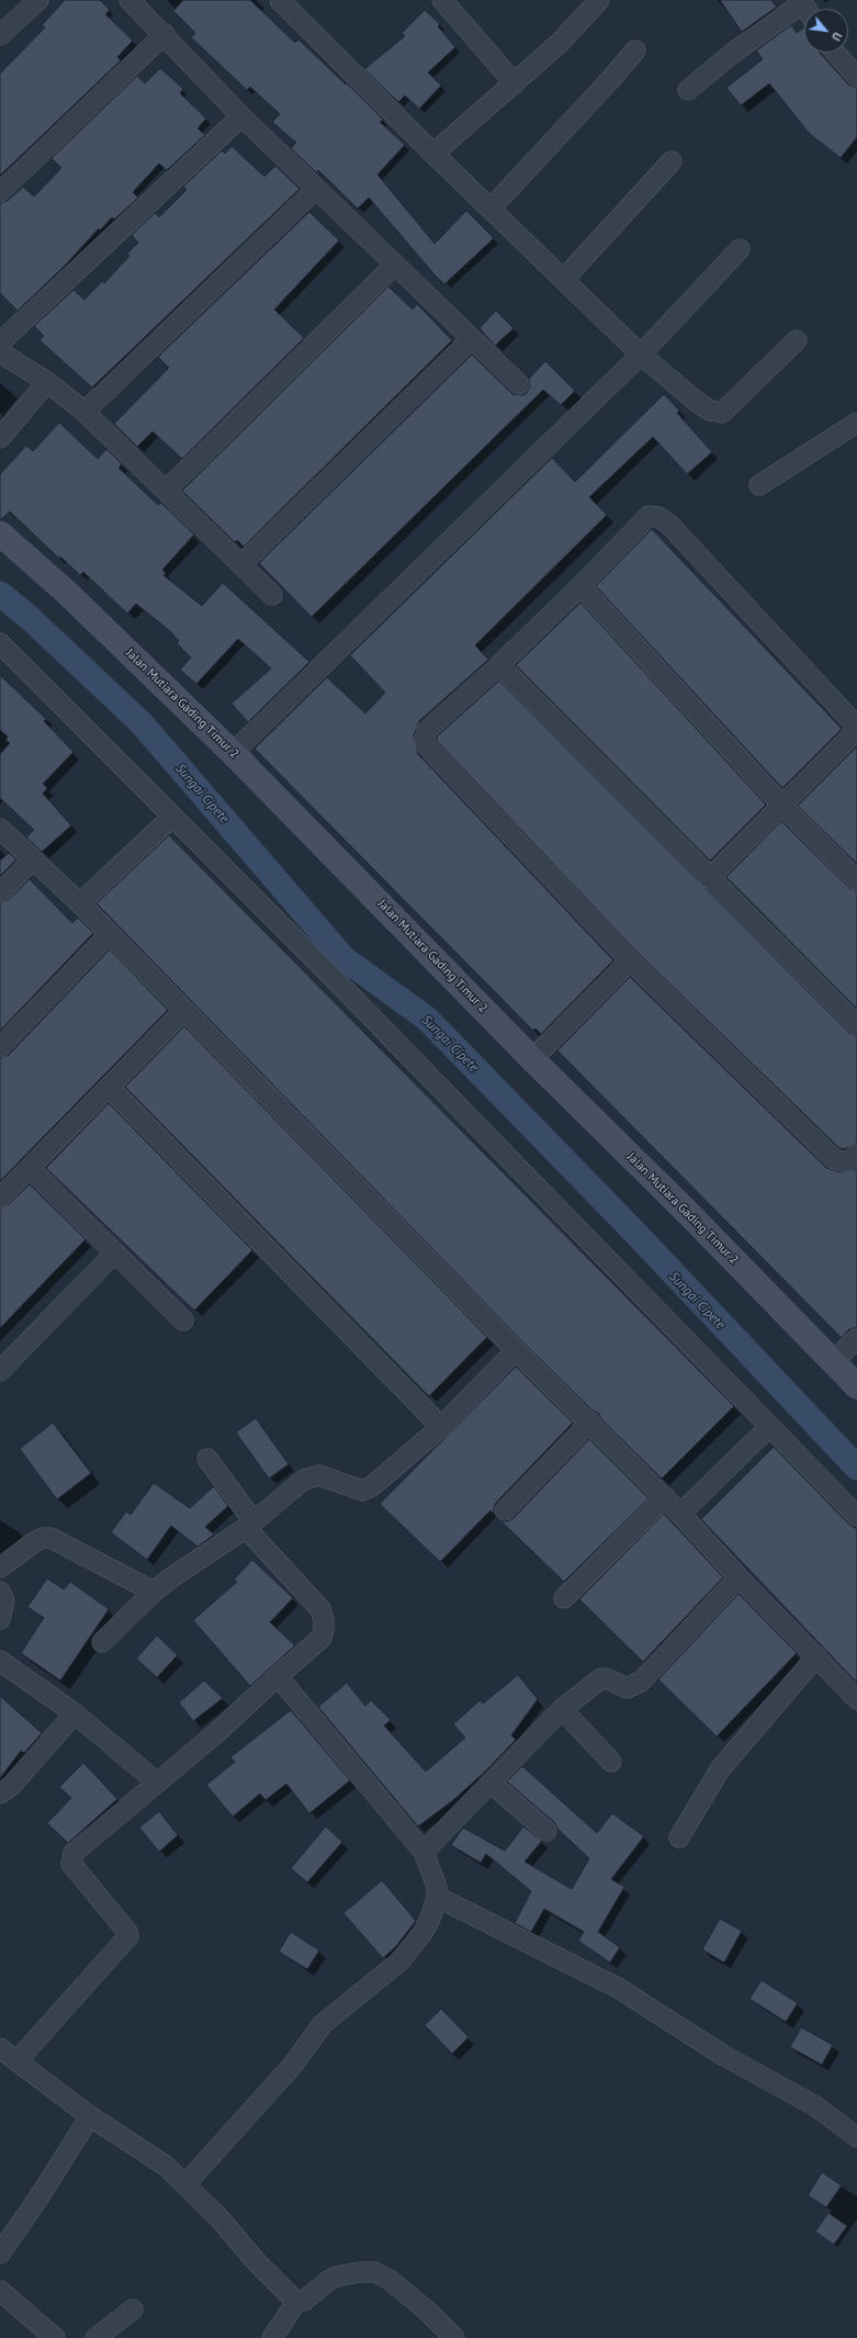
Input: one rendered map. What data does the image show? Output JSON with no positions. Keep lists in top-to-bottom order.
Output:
{
  "streets": {
    "street": ["Jalan Mutiara Gading Timur 2"]
  },
  "water": ["Sungai Cipete"],
  "north": "bottom right"
}
